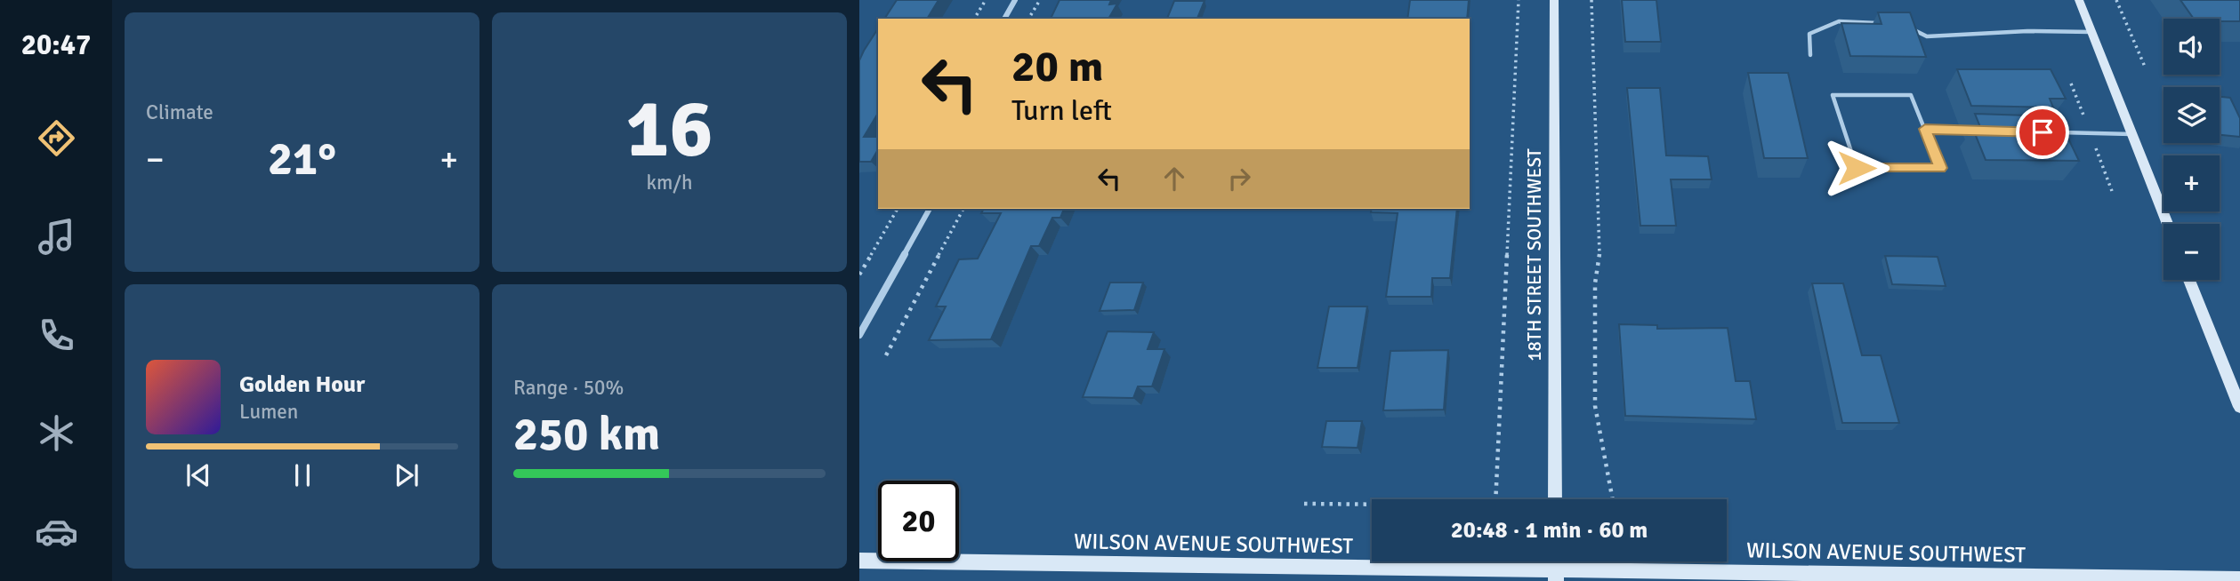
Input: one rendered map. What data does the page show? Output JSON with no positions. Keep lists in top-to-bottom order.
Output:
{
  "streets": {
    "street": ["18TH STREET SOUTHWEST", "WILSON AVENUE SOUTHWEST"]
  },
  "page": {
    "tabs": "20:47",
    "tile": [
      "Climate",
      ["16", "km/h"],
      ["Range · 50%", "250 km"]
    ],
    "map_buttons": ["+", "−"],
    "turn": ["20 m", "Turn left"],
    "heat": ["−", "21°", "+"],
    "song": ["Golden Hour", "Lumen"],
    "limit": "20",
    "trip": "20:48 · 1 min · 60 m"
  }
}
